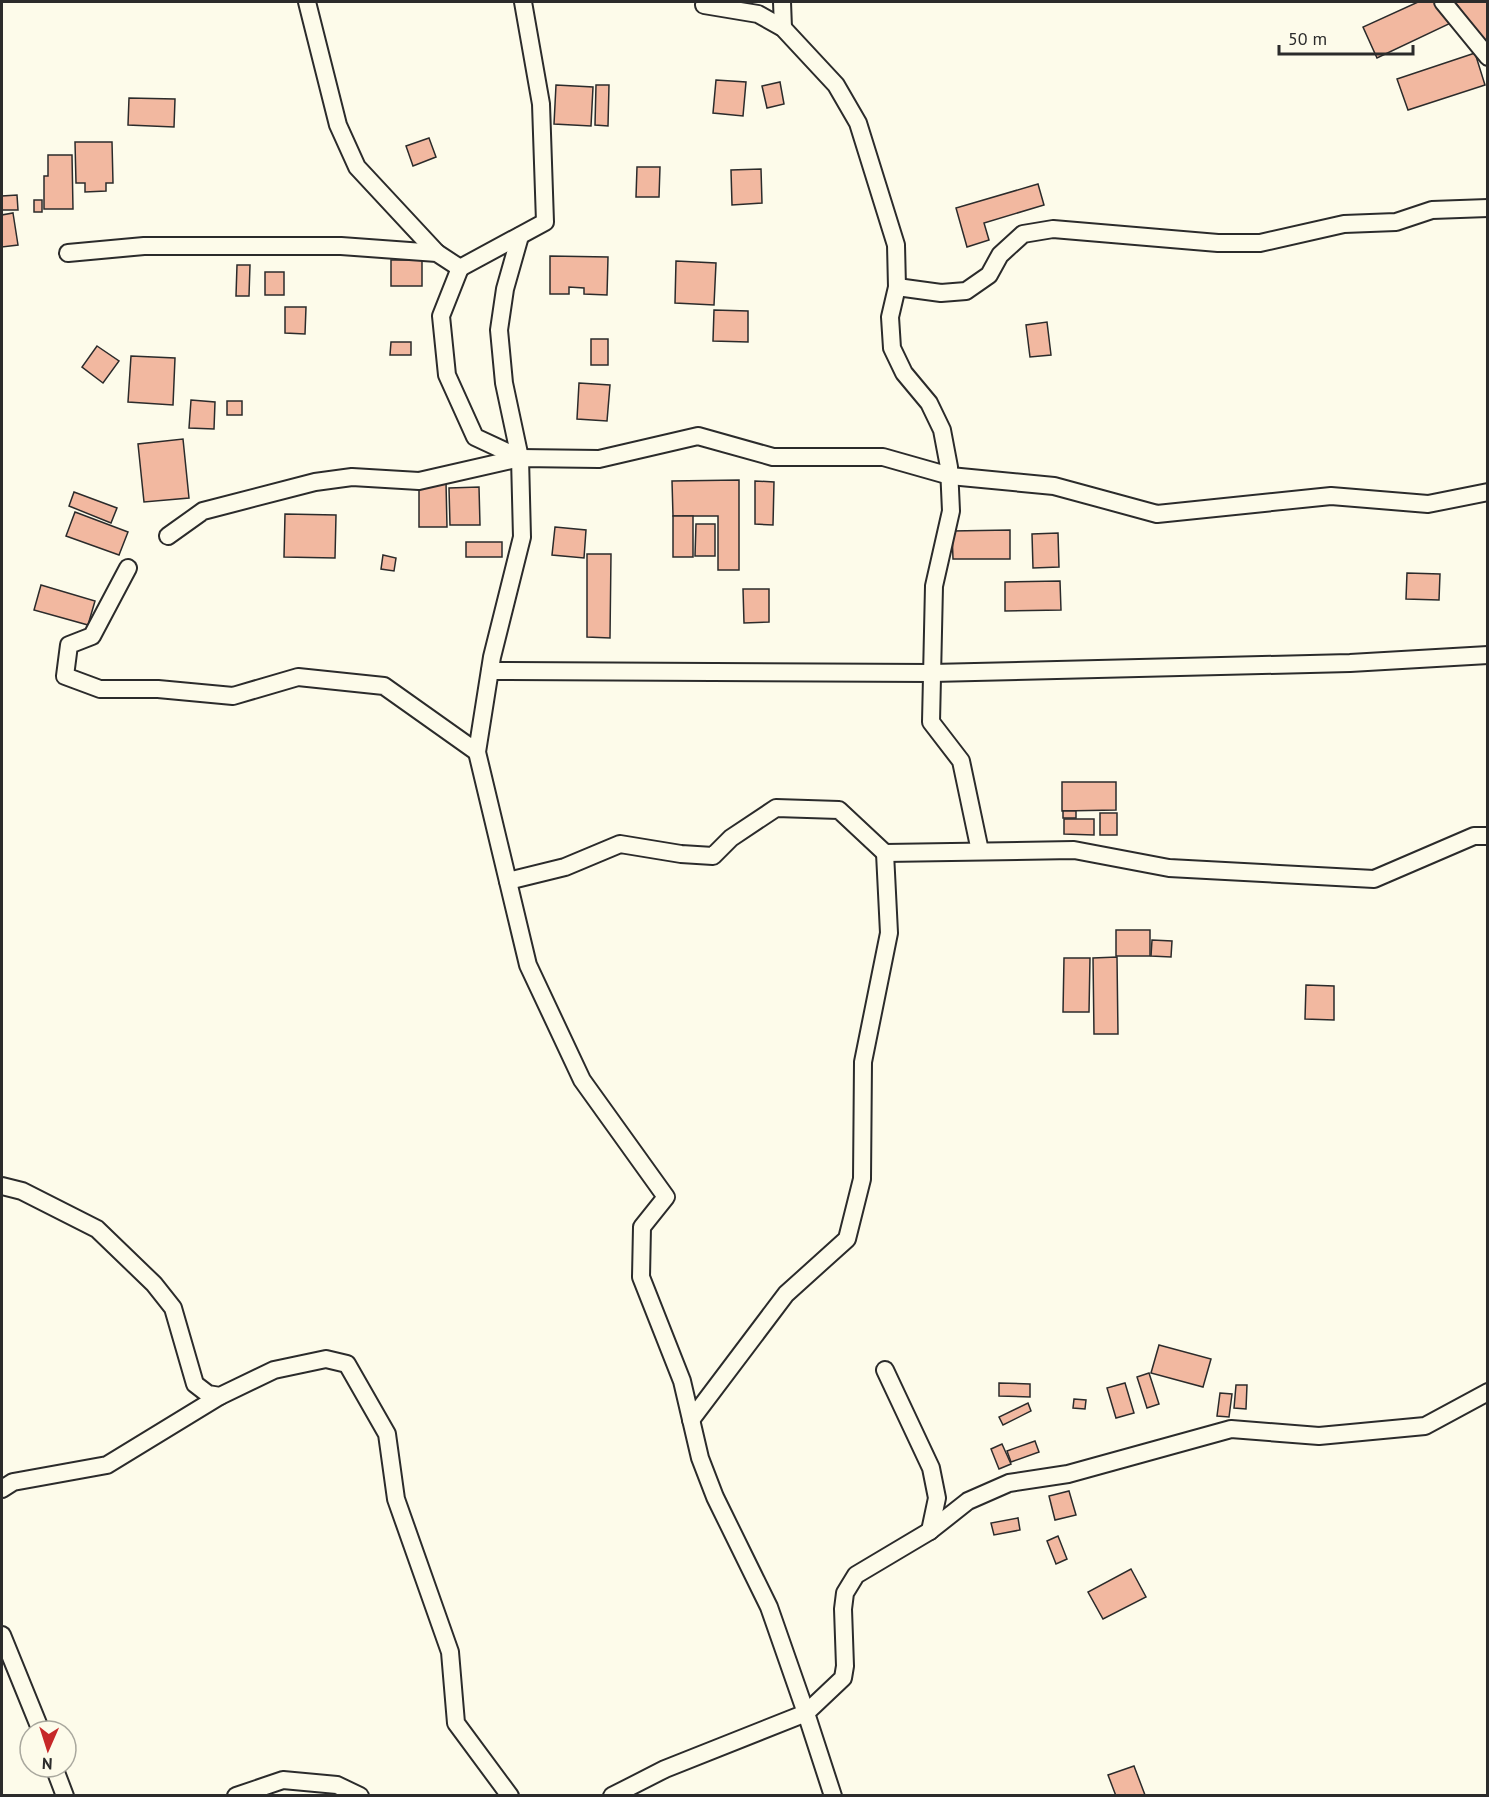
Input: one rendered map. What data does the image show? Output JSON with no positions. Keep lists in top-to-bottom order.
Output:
{
  "scale_bar": "50 m",
  "north": "bottom"
}
